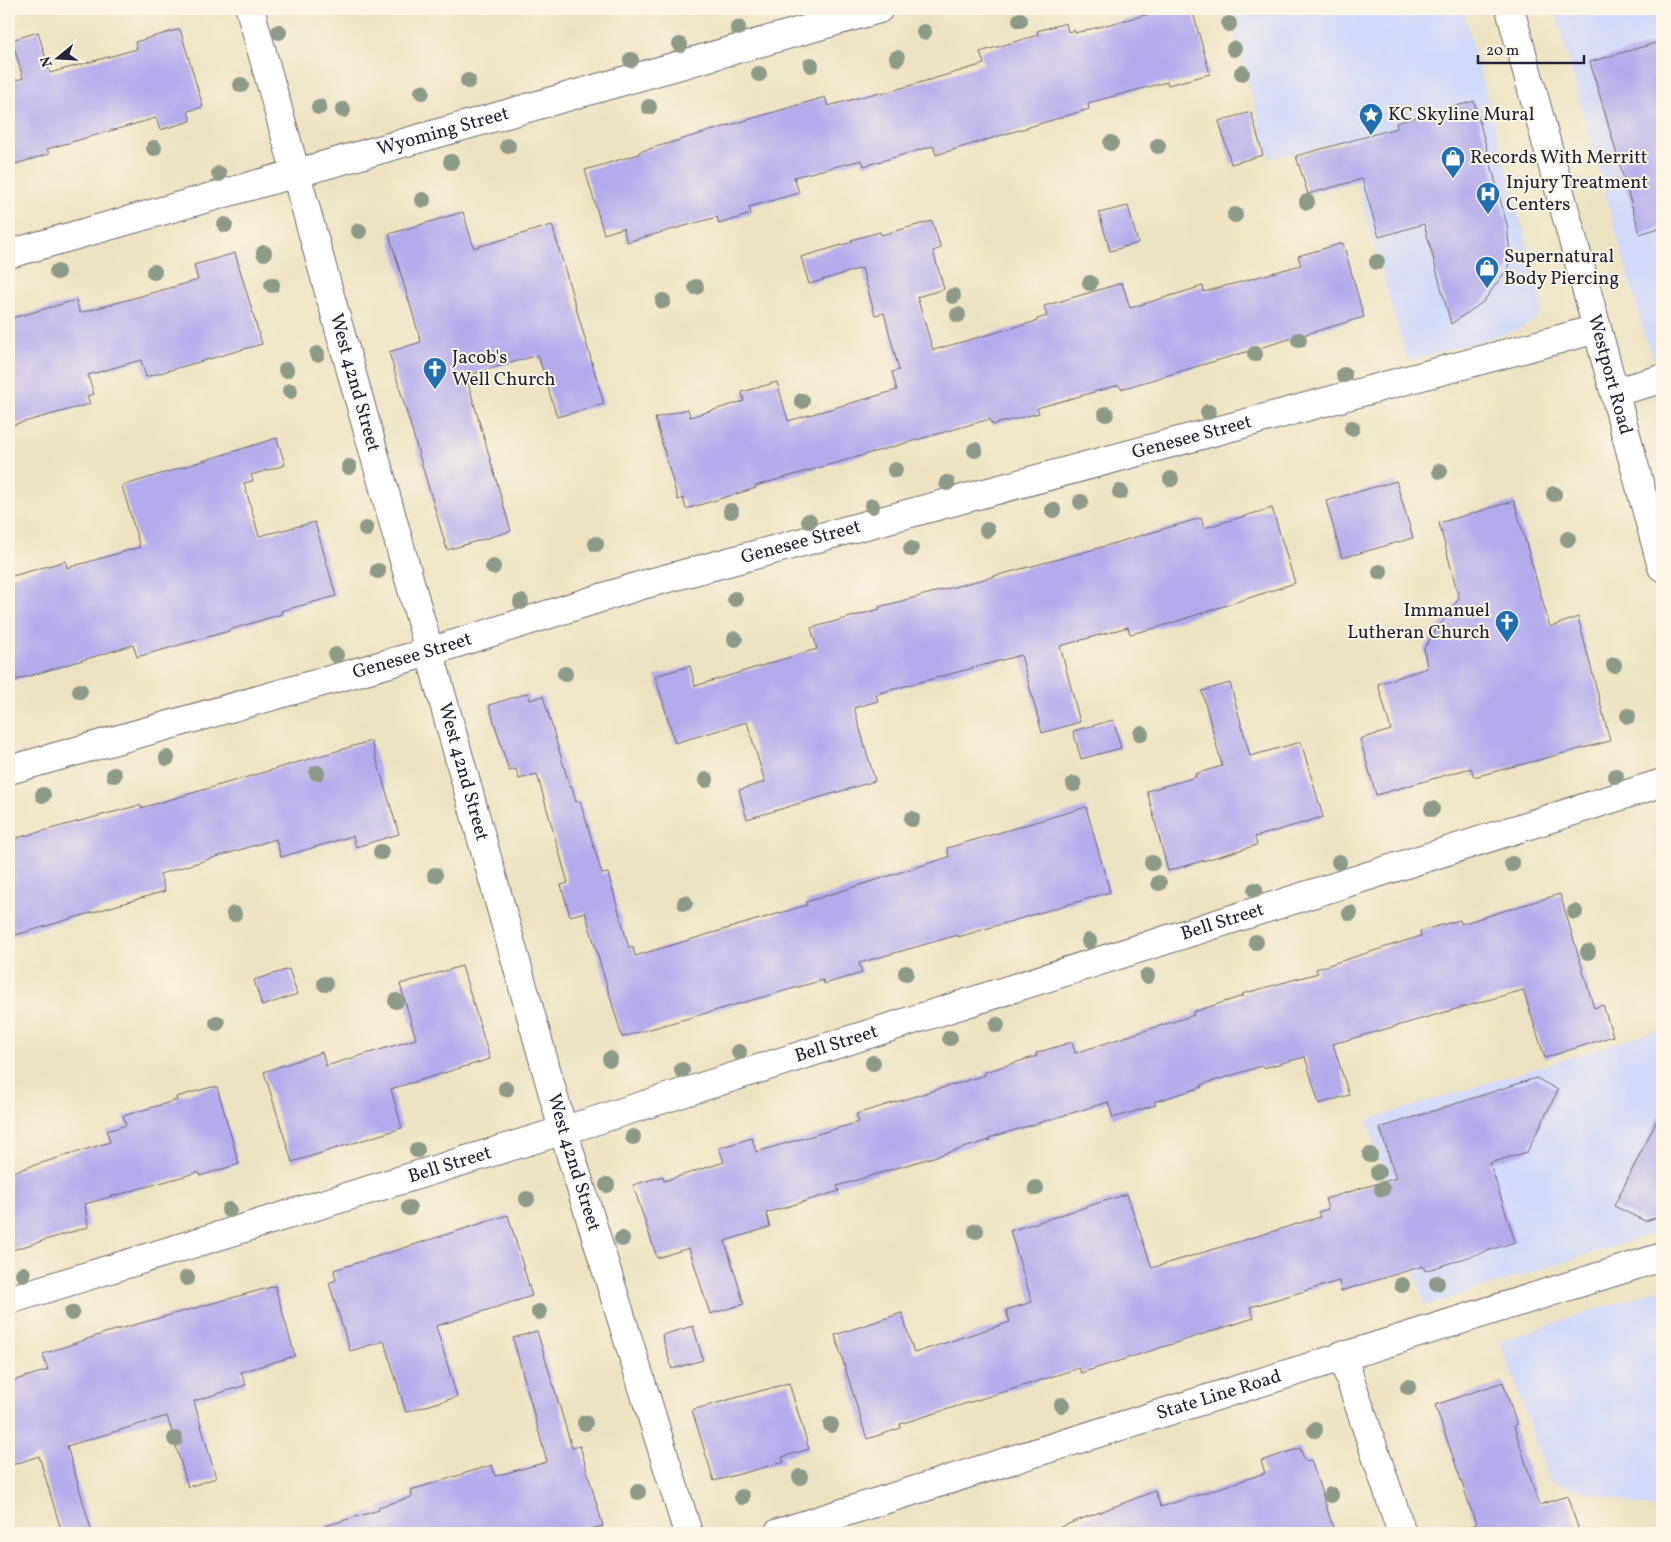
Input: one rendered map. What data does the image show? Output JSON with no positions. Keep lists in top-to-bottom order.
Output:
{
  "streets": {
    "street": [
      "Wyoming Street",
      "Westport Road",
      "West 42nd Street",
      "Genesee Street",
      "Bell Street",
      "State Line Road"
    ]
  },
  "crossings": [
    ["Wyoming Street", "West 42nd Street"],
    ["Westport Road", "Genesee Street"],
    ["West 42nd Street", "Genesee Street"],
    ["West 42nd Street", "Bell Street"]
  ],
  "places": {
    "place": ["KC Skyline Mural"],
    "shop": ["Records With Merritt", "Supernatural Body Piercing"],
    "hospital": ["Injury Treatment Centers"],
    "church": ["Jacob's Well Church", "Immanuel Lutheran Church"]
  },
  "scale_bar": "20 m",
  "north": "left"
}
